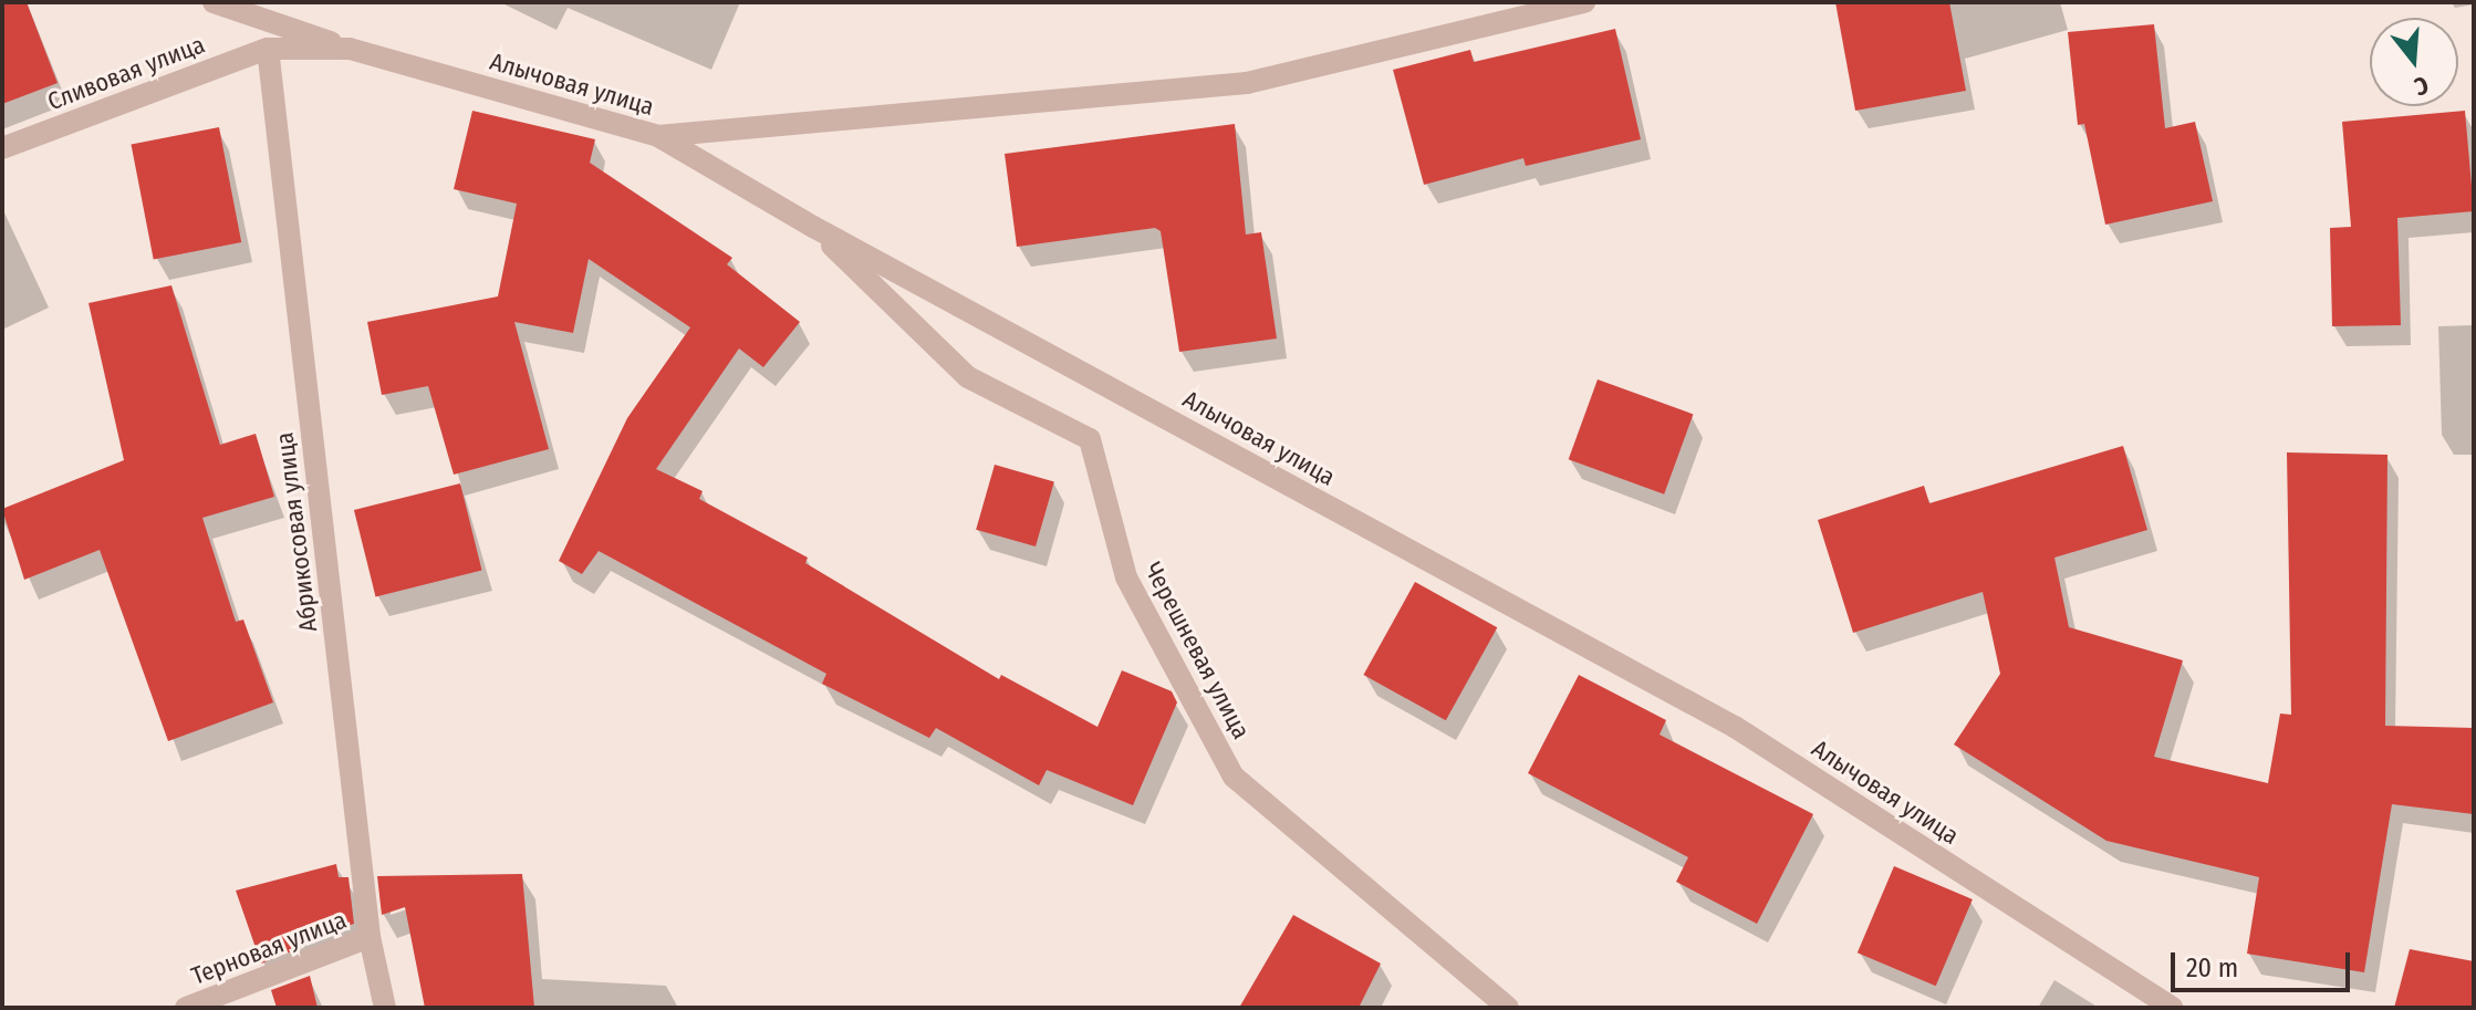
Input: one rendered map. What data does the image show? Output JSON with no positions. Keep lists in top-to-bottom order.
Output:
{
  "streets": {
    "street": [
      "Сливовая улица",
      "Алычовая улица",
      "Абрикосовая улица",
      "Черешневая улица",
      "Терновая улица"
    ]
  },
  "crossings": [
    ["Сливовая улица", "Алычовая улица"],
    ["Сливовая улица", "Абрикосовая улица"],
    ["Алычовая улица", "Абрикосовая улица"],
    ["Алычовая улица", "Черешневая улица"],
    ["Абрикосовая улица", "Терновая улица"]
  ],
  "scale_bar": "20 m",
  "north": "bottom"
}
